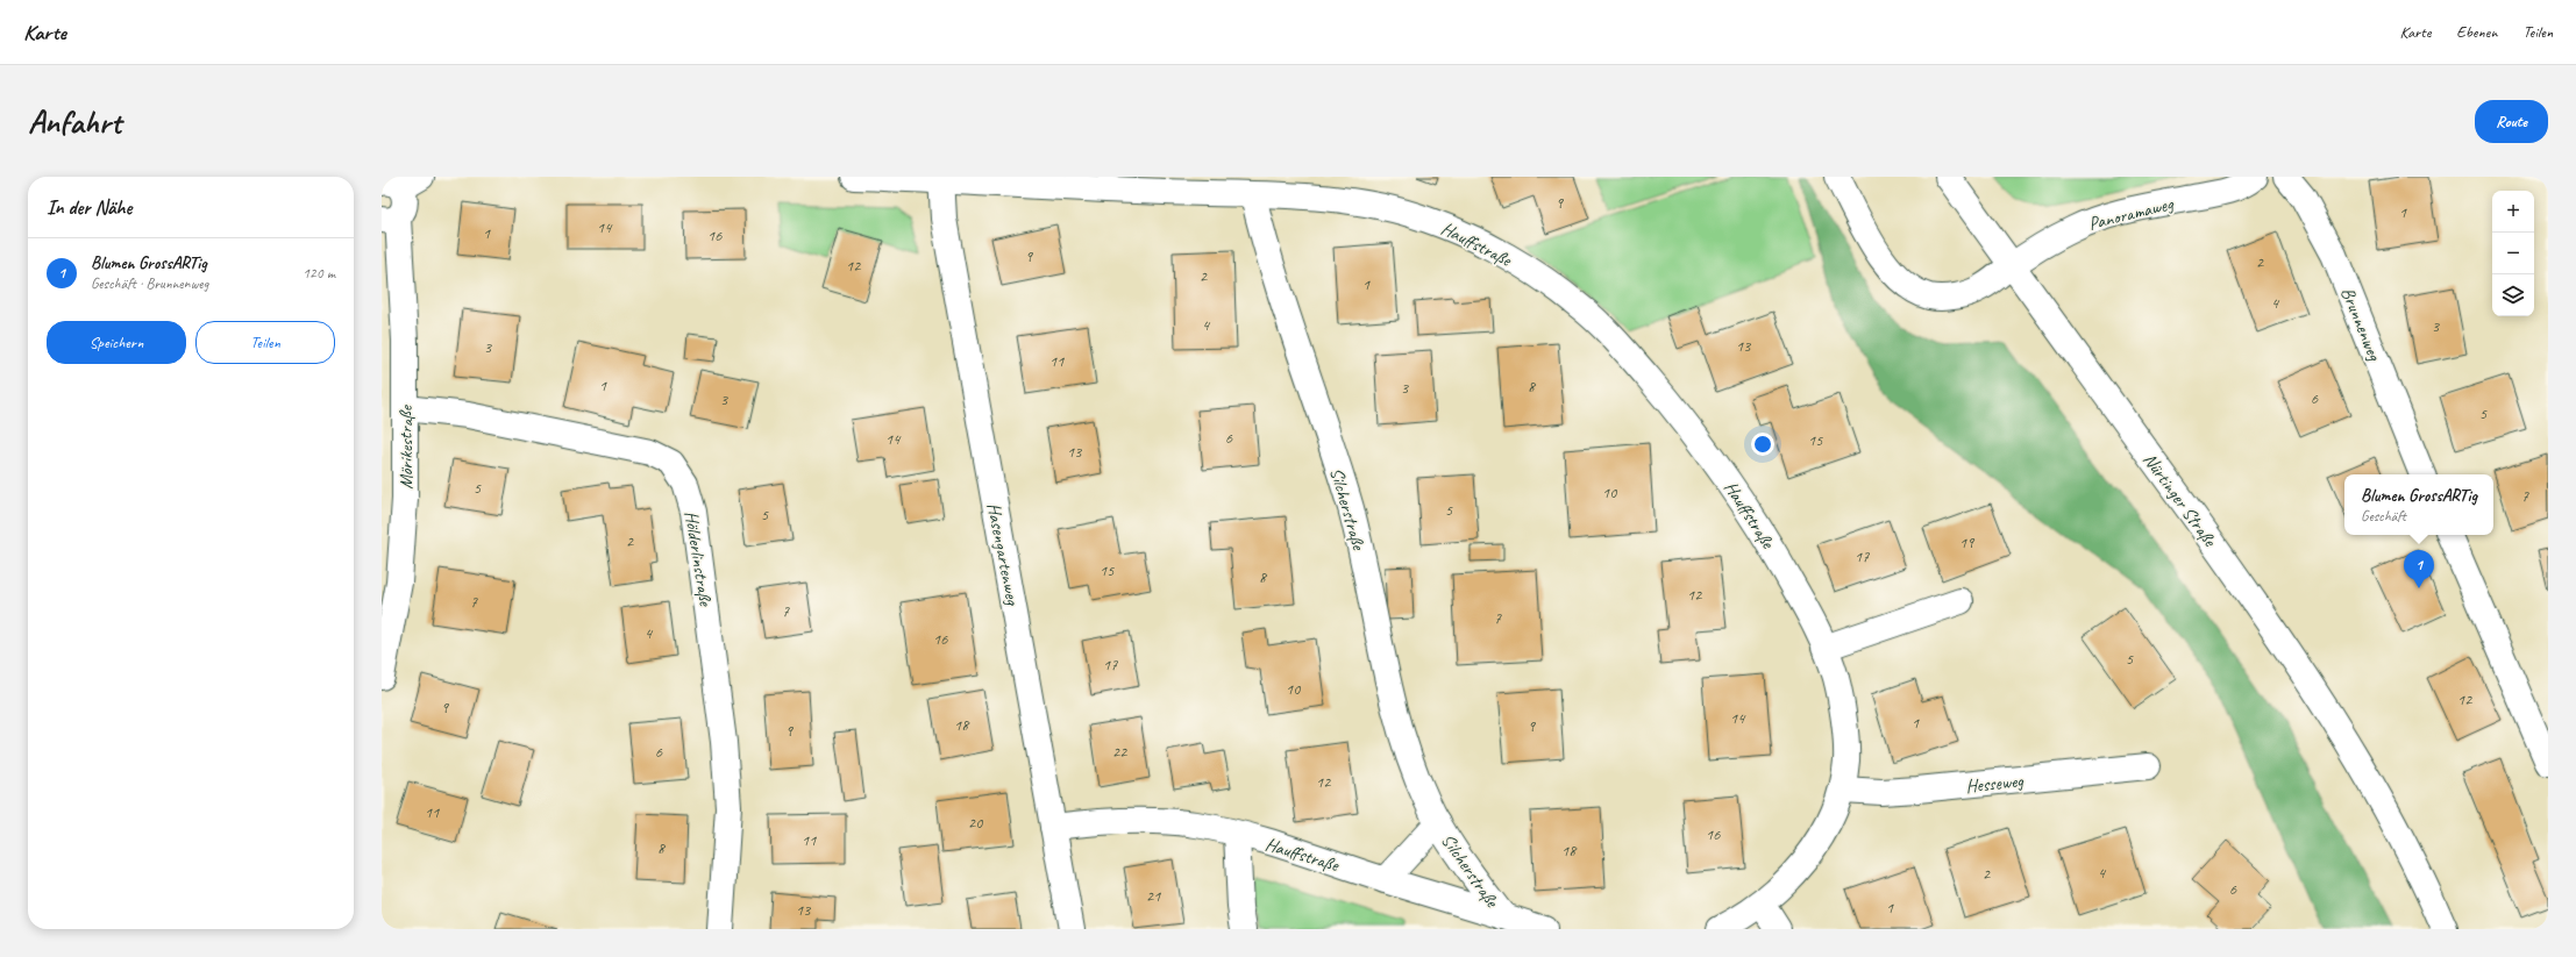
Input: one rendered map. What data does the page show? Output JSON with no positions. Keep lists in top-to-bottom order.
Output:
{
  "streets": {
    "street": [
      "Panoramaweg",
      "Hauffstraße",
      "Brunnenweg",
      "Mörikestraße",
      "Nürtinger Straße",
      "Silcherstraße",
      "Hasengartenweg",
      "Hölderlinstraße",
      "Hesseweg"
    ]
  },
  "crossings": [
    ["Panoramaweg", "Nürtinger Straße"],
    ["Hauffstraße", "Silcherstraße"],
    ["Hauffstraße", "Hasengartenweg"],
    ["Hauffstraße", "Hesseweg"],
    ["Mörikestraße", "Hölderlinstraße"]
  ],
  "house_numbers": [
    "9",
    "1",
    "14",
    "1",
    "16",
    "9",
    "2",
    "12",
    "2",
    "1",
    "4",
    "4",
    "3",
    "13",
    "3",
    "11",
    "1",
    "8",
    "3",
    "6",
    "3",
    "5",
    "6",
    "14",
    "15",
    "13",
    "5",
    "10",
    "7",
    "5",
    "5",
    "2",
    "19",
    "17",
    "15",
    "8",
    "12",
    "7",
    "7",
    "7",
    "4",
    "16",
    "5",
    "17",
    "10",
    "12",
    "9",
    "14",
    "1",
    "18",
    "9",
    "9",
    "6",
    "22",
    "12",
    "11",
    "20",
    "16",
    "11",
    "8",
    "18",
    "4",
    "2",
    "6",
    "21",
    "1",
    "13"
  ],
  "page": {
    "header": "Karte",
    "nav": ["Karte", "Ebenen", "Teilen"],
    "buttons": [
      "Route",
      ["Speichern", "Teilen"]
    ],
    "title": "Anfahrt",
    "heading": "In der Nähe",
    "map_buttons": ["+", "−"],
    "list": [
      {
        "mark": "1",
        "name": "Blumen GrossARTig",
        "note": "Geschäft · Brunnenweg",
        "value": "120 m"
      }
    ],
    "popup": ["Blumen GrossARTig", "Geschäft"],
    "pins": "1"
  }
}
